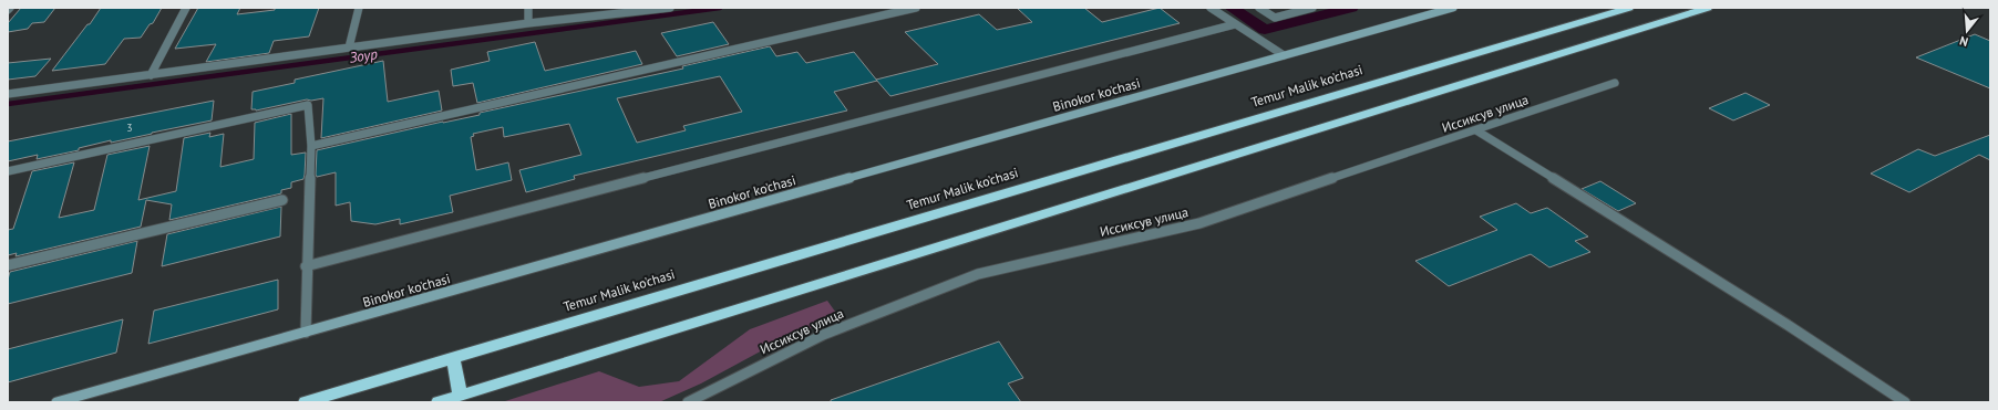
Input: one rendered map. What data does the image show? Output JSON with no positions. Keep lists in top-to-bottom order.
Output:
{
  "streets": {
    "highway": ["Temur Malik ko'chasi"],
    "main road": ["Binokor ko'chasi"],
    "street": ["Иссиксув улица"]
  },
  "water": ["Зоур"],
  "house_numbers": ["3"],
  "north": "bottom"
}
